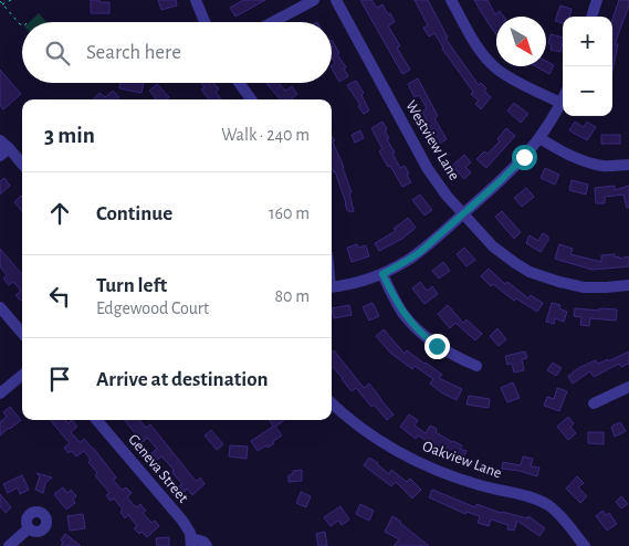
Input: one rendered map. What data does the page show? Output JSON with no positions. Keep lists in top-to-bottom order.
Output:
{
  "streets": {
    "street": ["Westview Lane", "Oakview Lane", "Geneva Street"]
  },
  "north": "bottom right",
  "page": {
    "map_buttons": ["+", "−"],
    "search": "Search here",
    "heading": ["3 min", "Walk · 240 m"],
    "list": [
      ["Continue", "160 m"],
      ["Turn left", "Edgewood Court", "80 m"],
      "Arrive at destination"
    ]
  }
}
